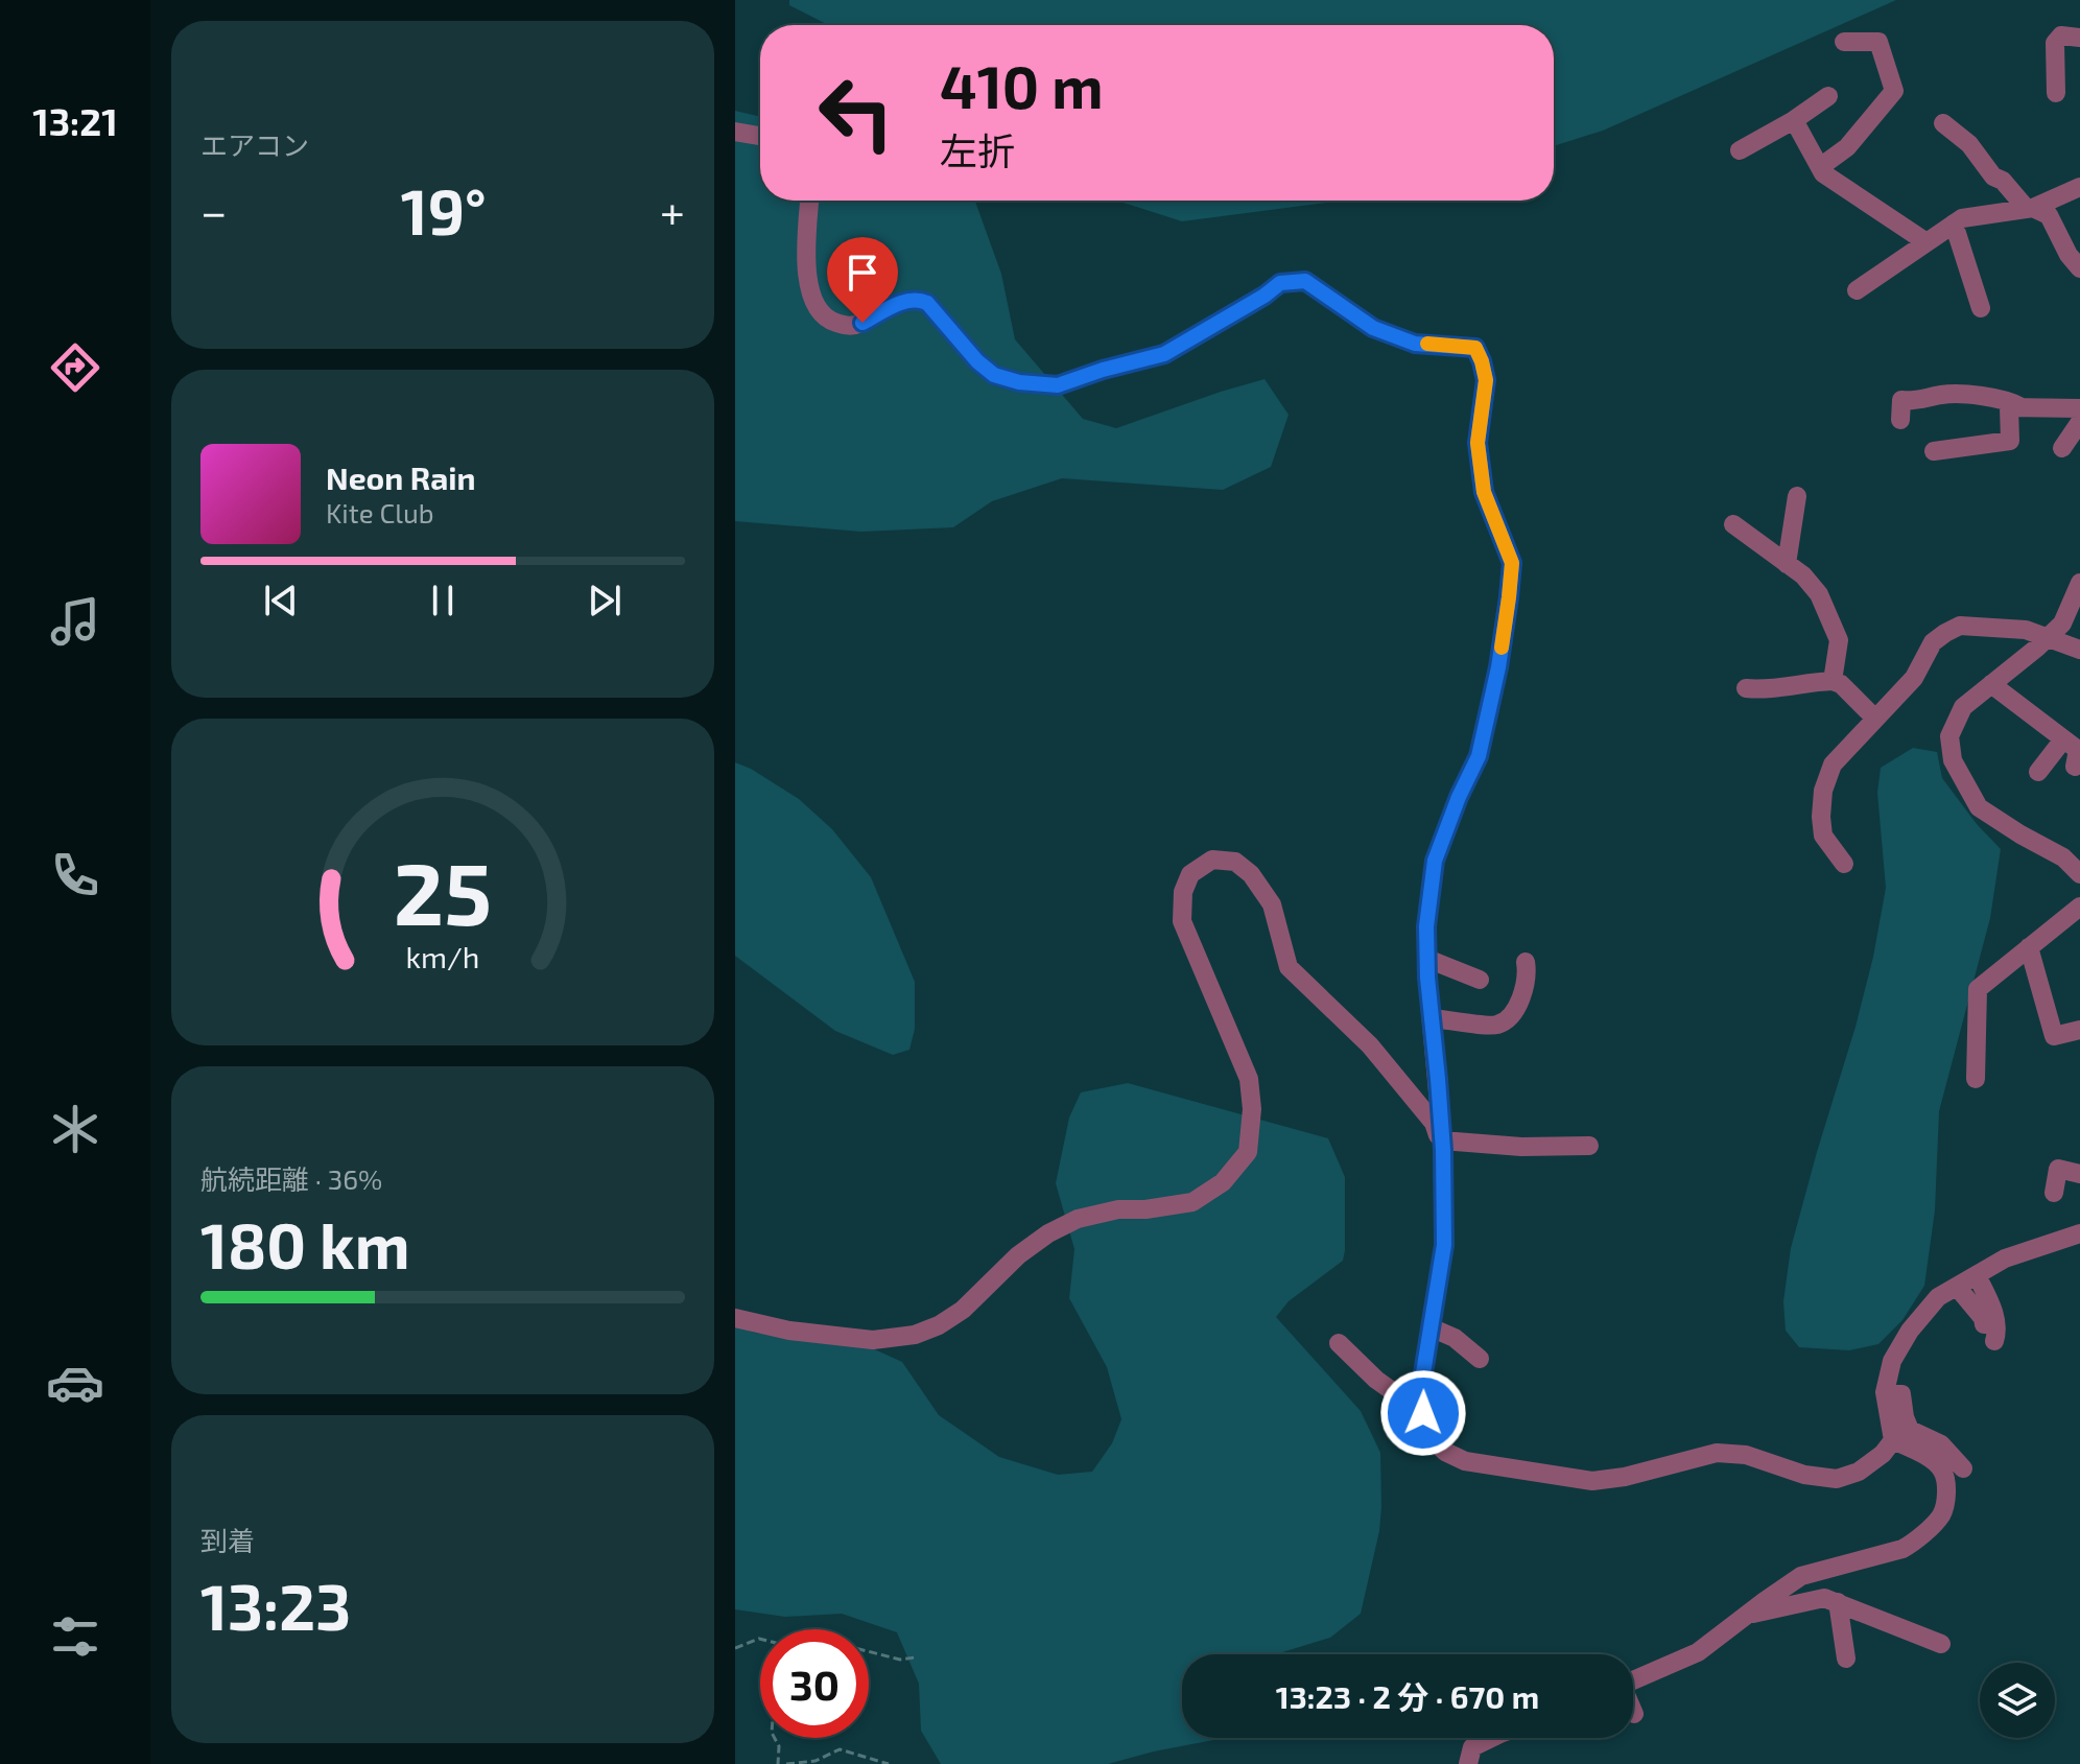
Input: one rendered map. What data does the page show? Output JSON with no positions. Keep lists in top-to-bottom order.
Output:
{
  "page": {
    "tabs": "13:21",
    "tile": [
      "エアコン",
      ["航続距離 · 36%", "180 km"],
      ["到着", "13:23"]
    ],
    "turn": ["410 m", "左折"],
    "heat": ["−", "19°", "+"],
    "song": ["Neon Rain", "Kite Club"],
    "limit": "30",
    "trip": "13:23 · 2 分 · 670 m",
    "gauge": ["25", "km/h"]
  }
}
